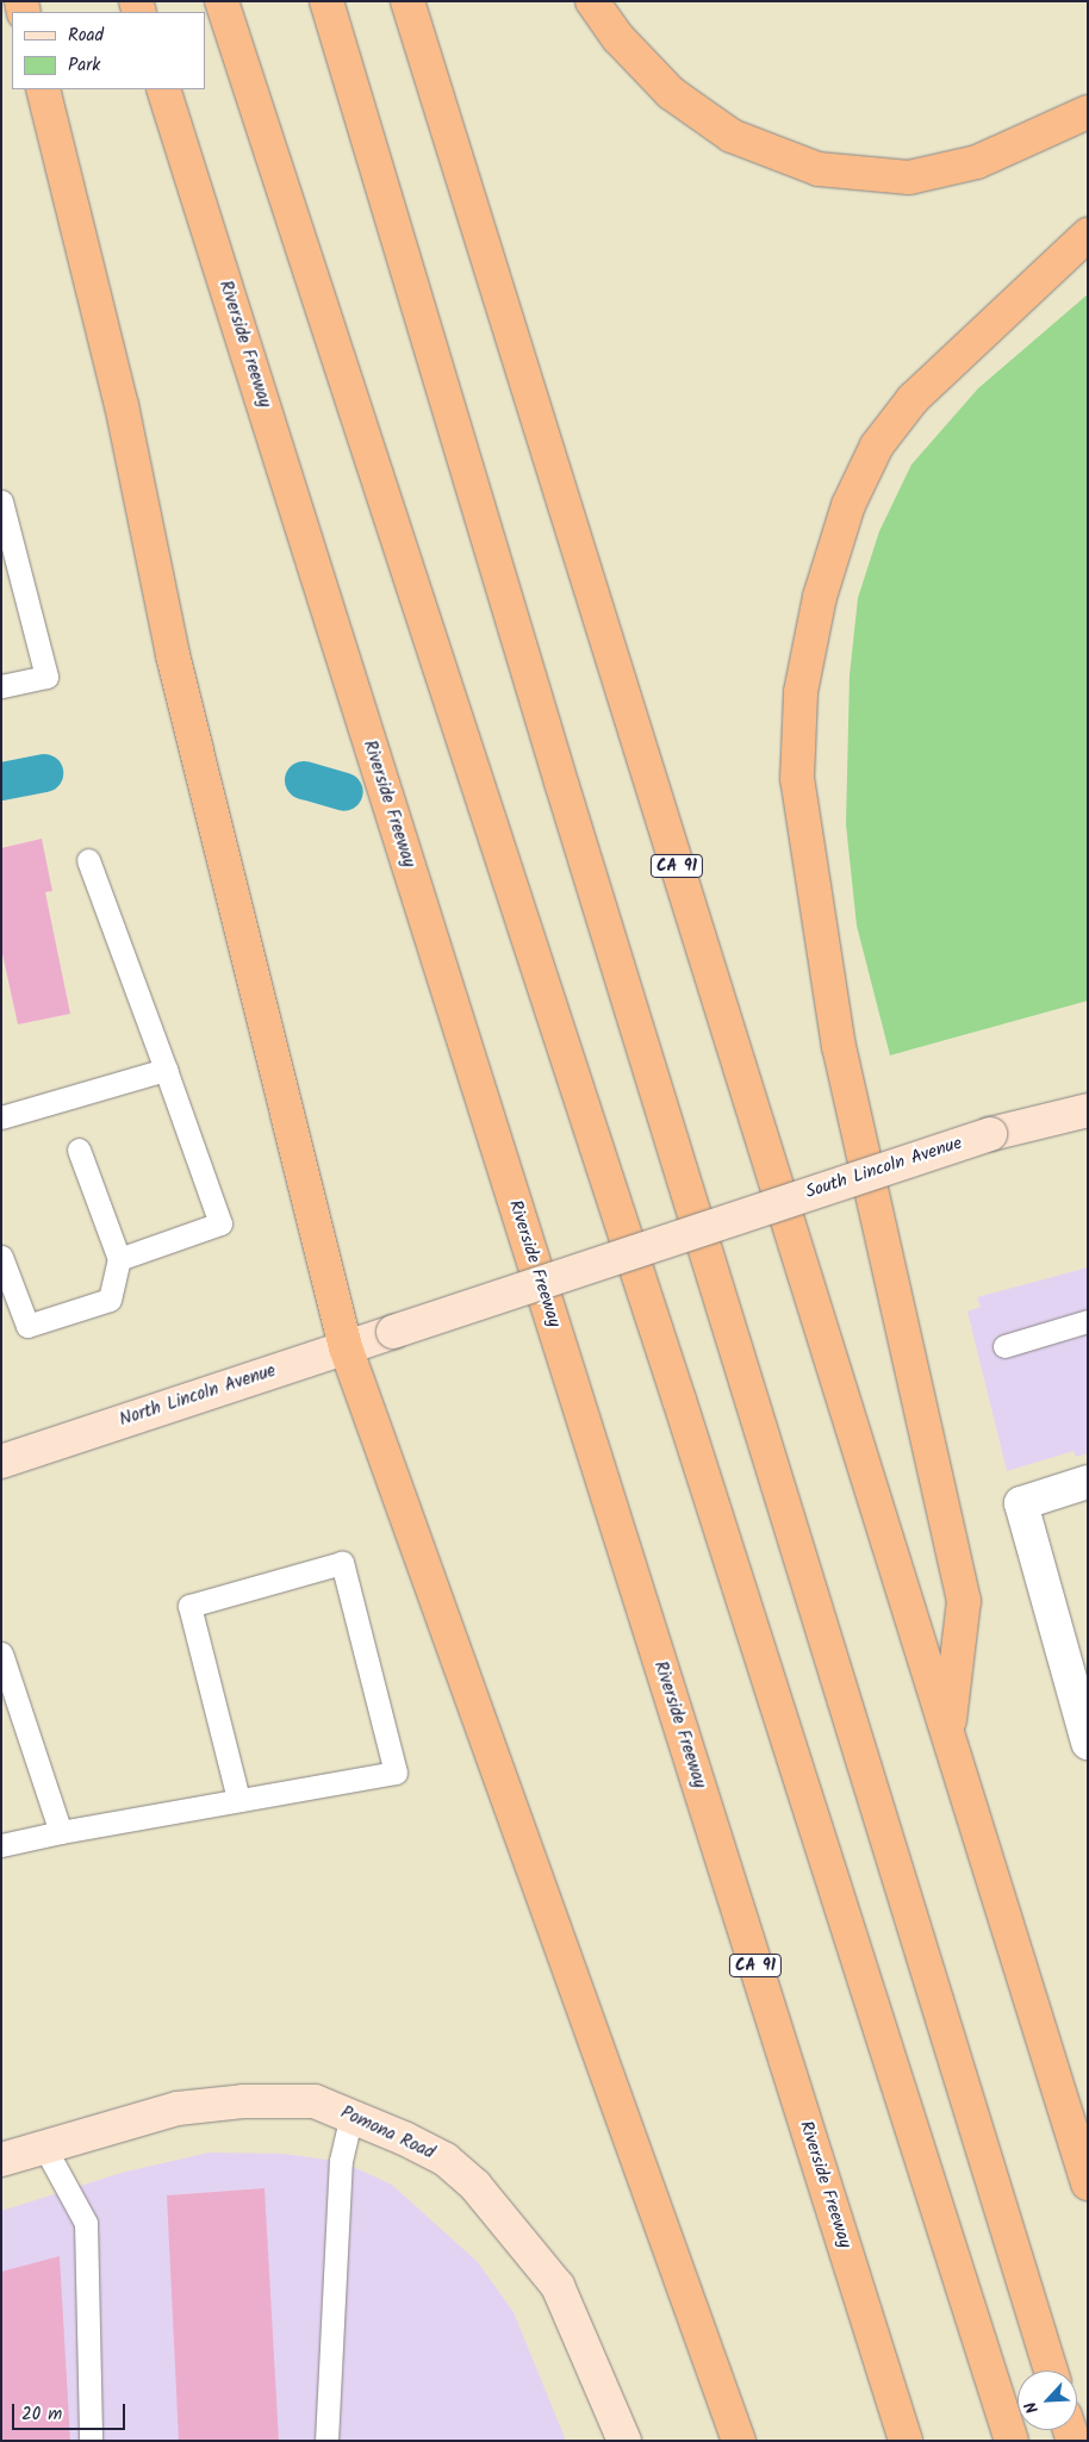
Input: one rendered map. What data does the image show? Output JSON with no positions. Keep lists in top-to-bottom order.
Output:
{
  "streets": {
    "highway": ["Riverside Freeway", "CA 91"],
    "main road": ["South Lincoln Avenue", "North Lincoln Avenue", "Pomona Road"]
  },
  "crossings": [
    ["South Lincoln Avenue", "North Lincoln Avenue"]
  ],
  "legend": ["Road", "Park"],
  "scale_bar": "20 m",
  "north": "bottom left"
}
